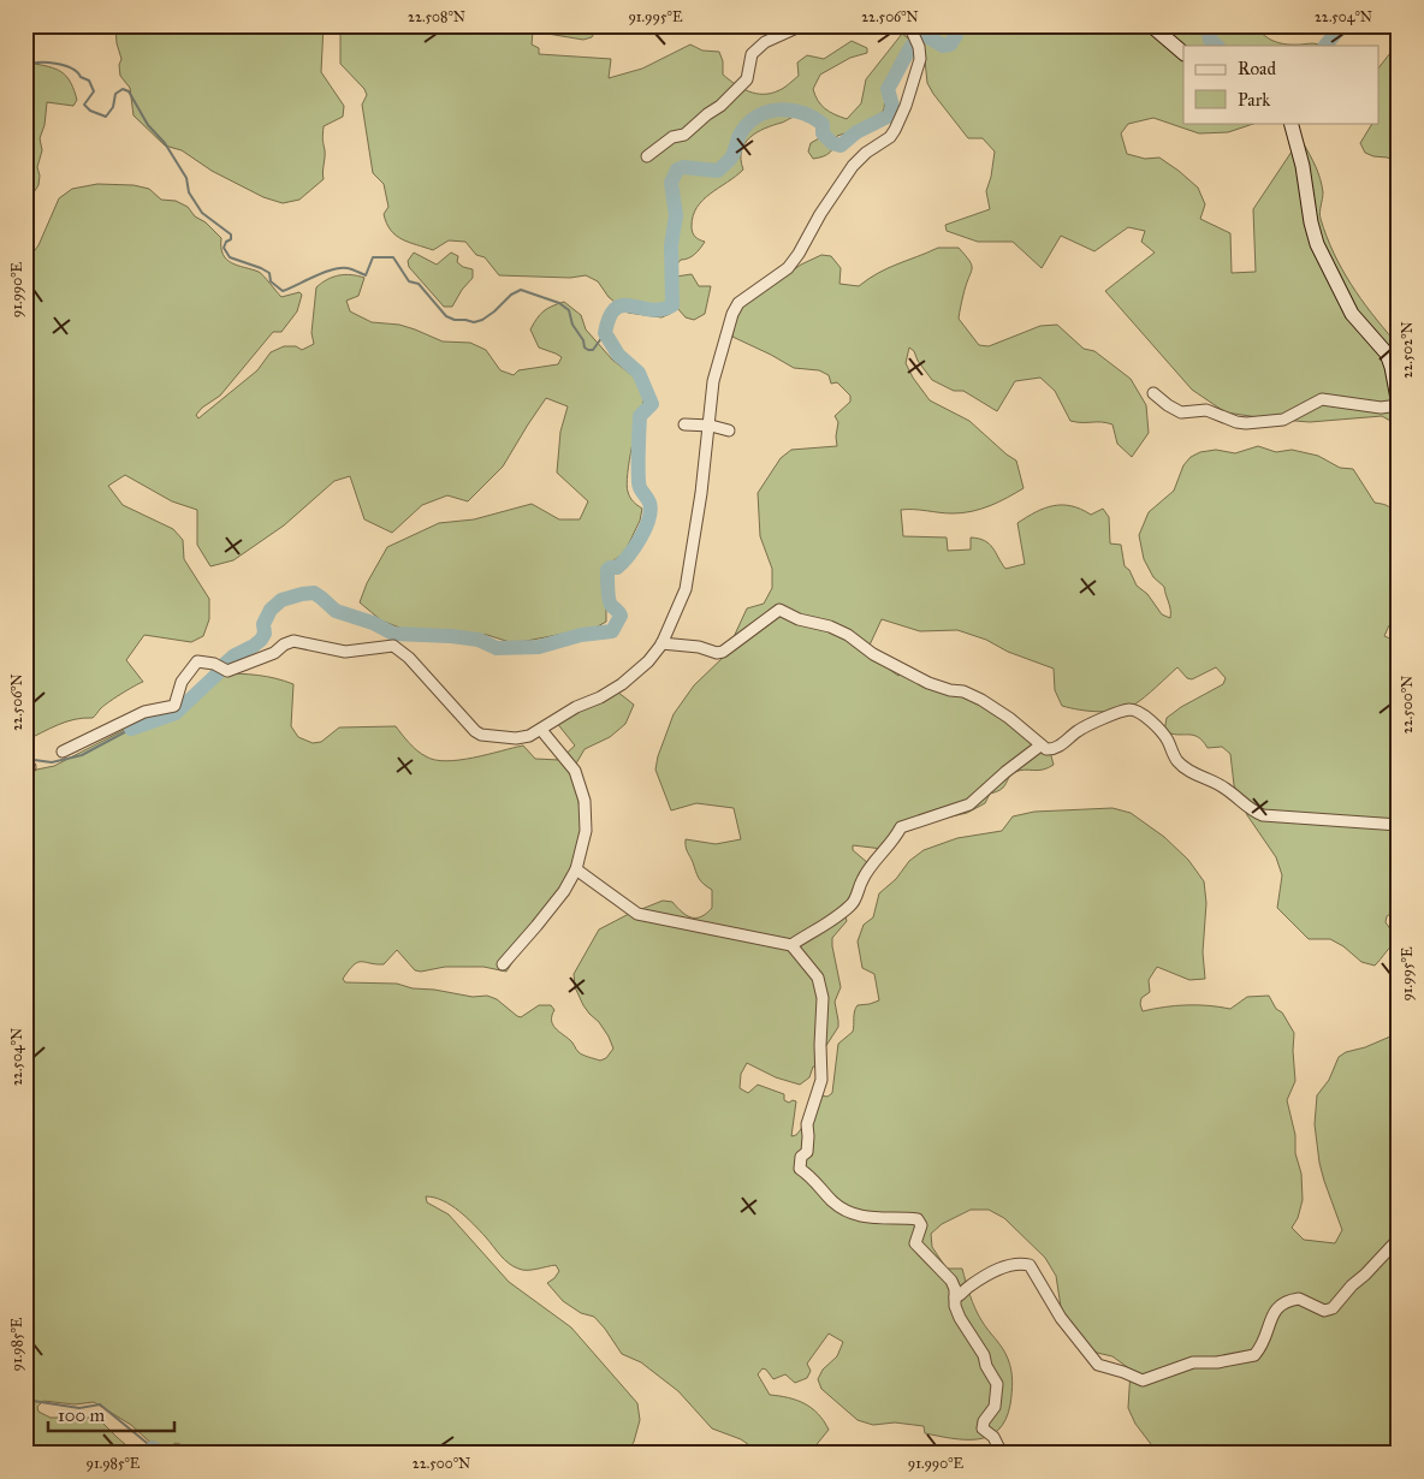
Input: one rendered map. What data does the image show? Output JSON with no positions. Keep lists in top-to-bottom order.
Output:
{
  "legend": ["Road", "Park"],
  "scale_bar": "100 m",
  "coordinates": [
    "22.508°N",
    "91.995°E",
    "22.506°N",
    "22.504°N",
    "91.990°E",
    "22.502°N",
    "22.500°N",
    "91.985°E"
  ]
}
